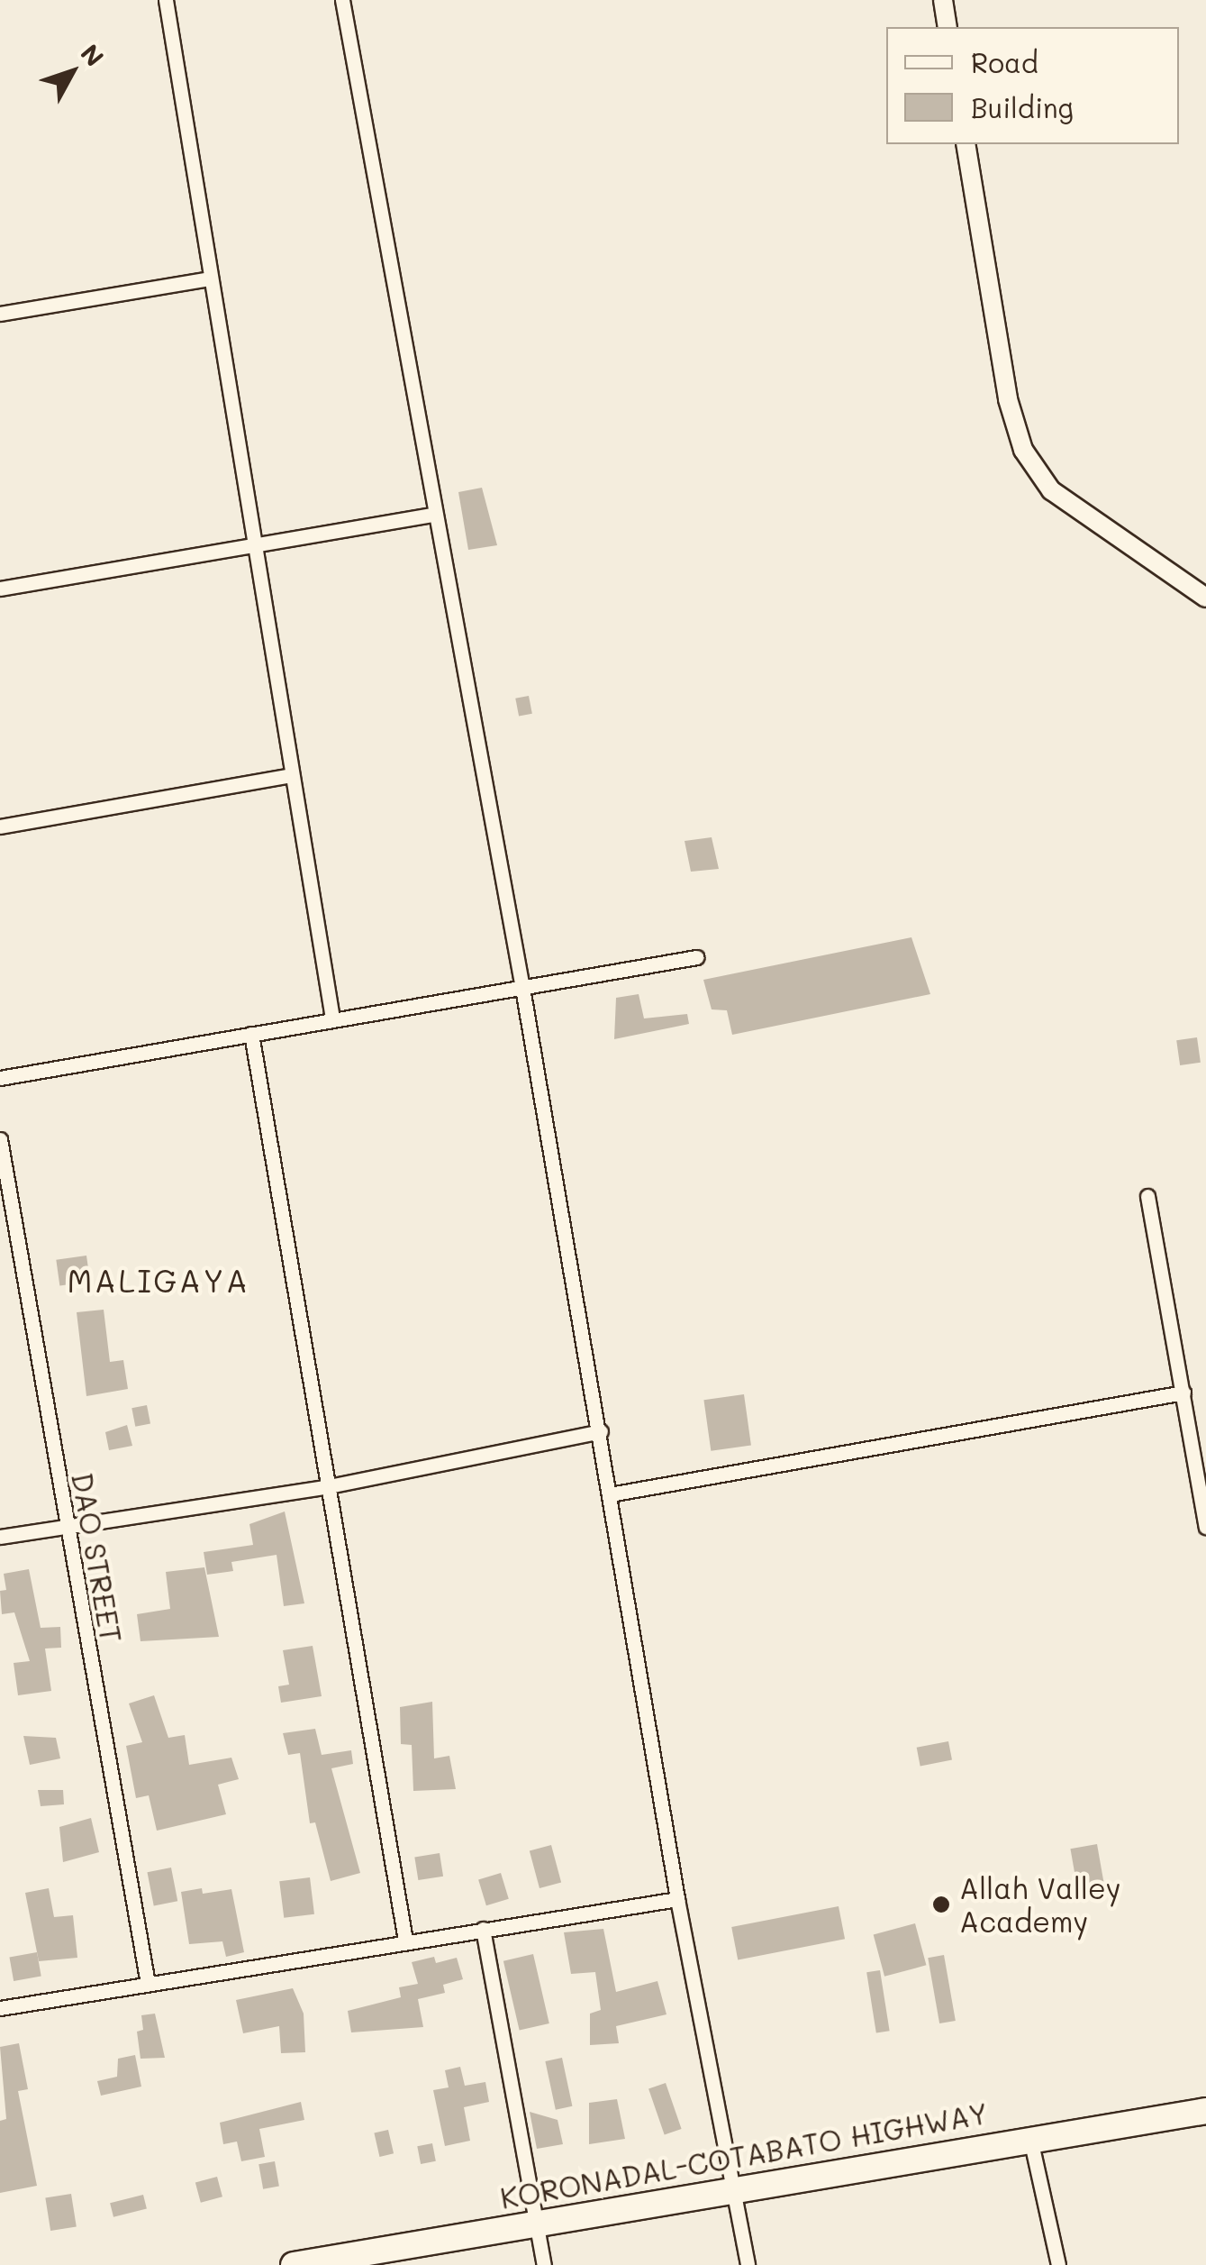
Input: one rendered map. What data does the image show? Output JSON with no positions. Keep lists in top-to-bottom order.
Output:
{
  "streets": {
    "highway": ["KORONADAL-COTABATO HIGHWAY"],
    "street": ["DAO STREET"]
  },
  "districts": ["MALIGAYA"],
  "places": ["Allah Valley Academy"],
  "legend": ["Road", "Building"],
  "north": "top right"
}
